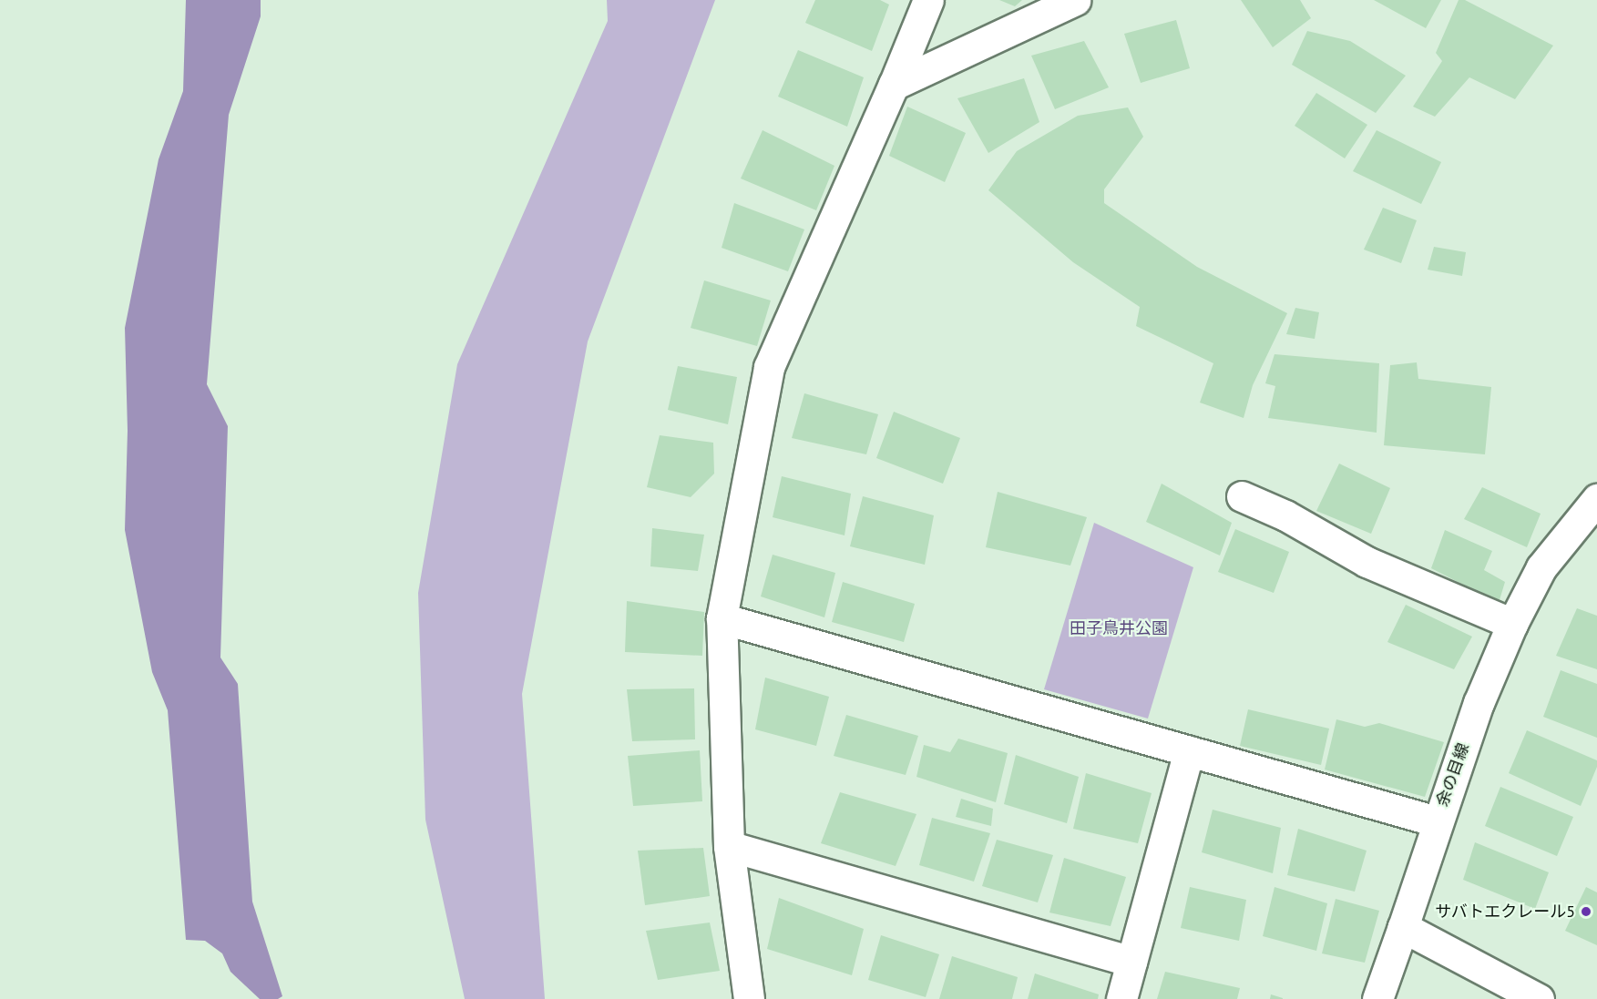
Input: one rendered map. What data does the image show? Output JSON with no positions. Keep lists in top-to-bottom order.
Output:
{
  "streets": {
    "street": ["余の目線"]
  },
  "parks": ["田子鳥井公園"],
  "places": ["サバトエクレール5"]
}
